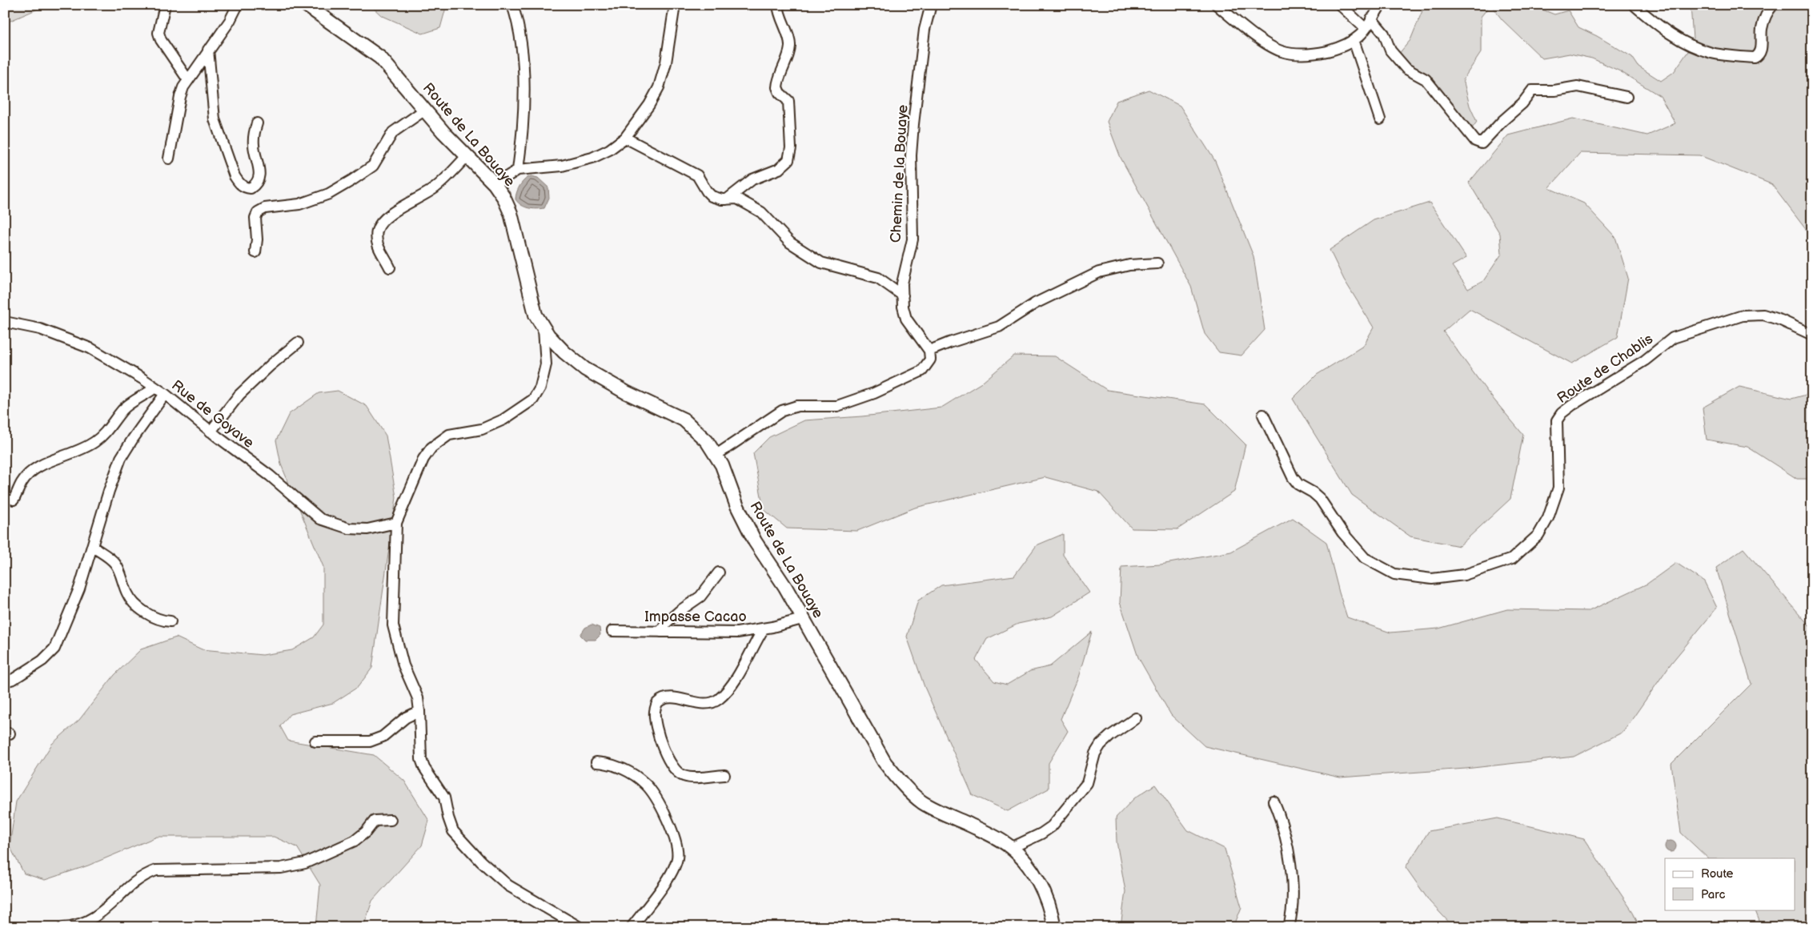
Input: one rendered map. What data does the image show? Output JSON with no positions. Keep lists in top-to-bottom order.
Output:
{
  "streets": {
    "main road": ["Route de La Bouaye"],
    "street": [
      "Chemin de la Bouaye",
      "Route de Chablis",
      "Rue de Goyave",
      "Impasse Cacao"
    ]
  },
  "crossings": [
    ["Route de La Bouaye", "Impasse Cacao"]
  ],
  "legend": ["Route", "Parc"]
}
